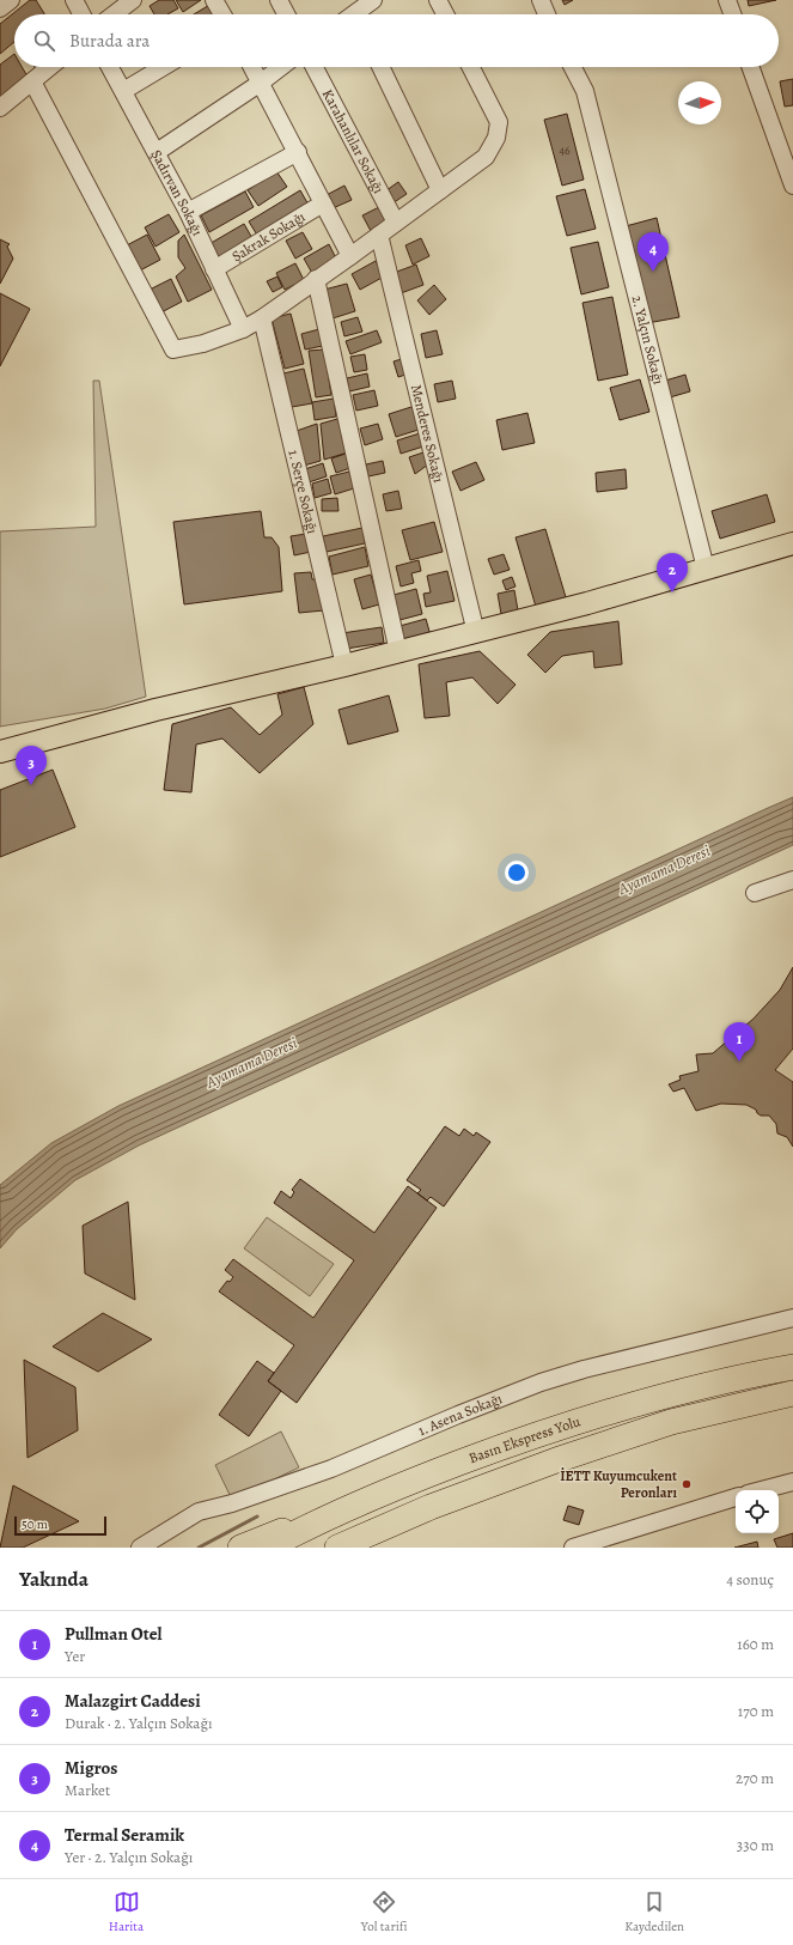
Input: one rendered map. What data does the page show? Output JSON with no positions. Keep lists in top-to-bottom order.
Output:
{
  "streets": {
    "highway": ["Basın Ekspress Yolu"],
    "street": [
      "Karahanlılar Sokağı",
      "Şadırvan Sokağı",
      "Şakrak Sokağı",
      "2. Yalçın Sokağı",
      "Menderes Sokağı",
      "1. Serçe Sokağı",
      "1. Asena Sokağı"
    ]
  },
  "crossings": [
    ["Şadırvan Sokağı", "Şakrak Sokağı"]
  ],
  "water": ["Ayamama Deresi"],
  "places": ["İETT Kuyumcukent Peronları"],
  "house_numbers": ["46"],
  "scale_bar": "50 m",
  "north": "right",
  "page": {
    "search": "Burada ara",
    "pins": [
      "4",
      "2",
      "3",
      "1"
    ],
    "scale": "50 m",
    "heading": ["Yakında", "4 sonuç"],
    "list": [
      {
        "mark": "1",
        "name": "Pullman Otel",
        "note": "Yer",
        "value": "160 m"
      },
      {
        "mark": "2",
        "name": "Malazgirt Caddesi",
        "note": "Durak · 2. Yalçın Sokağı",
        "value": "170 m"
      },
      {
        "mark": "3",
        "name": "Migros",
        "note": "Market",
        "value": "270 m"
      },
      {
        "mark": "4",
        "name": "Termal Seramik",
        "note": "Yer · 2. Yalçın Sokağı",
        "value": "330 m"
      }
    ],
    "nav": ["Harita", "Yol tarifi", "Kaydedilen"]
  }
}
